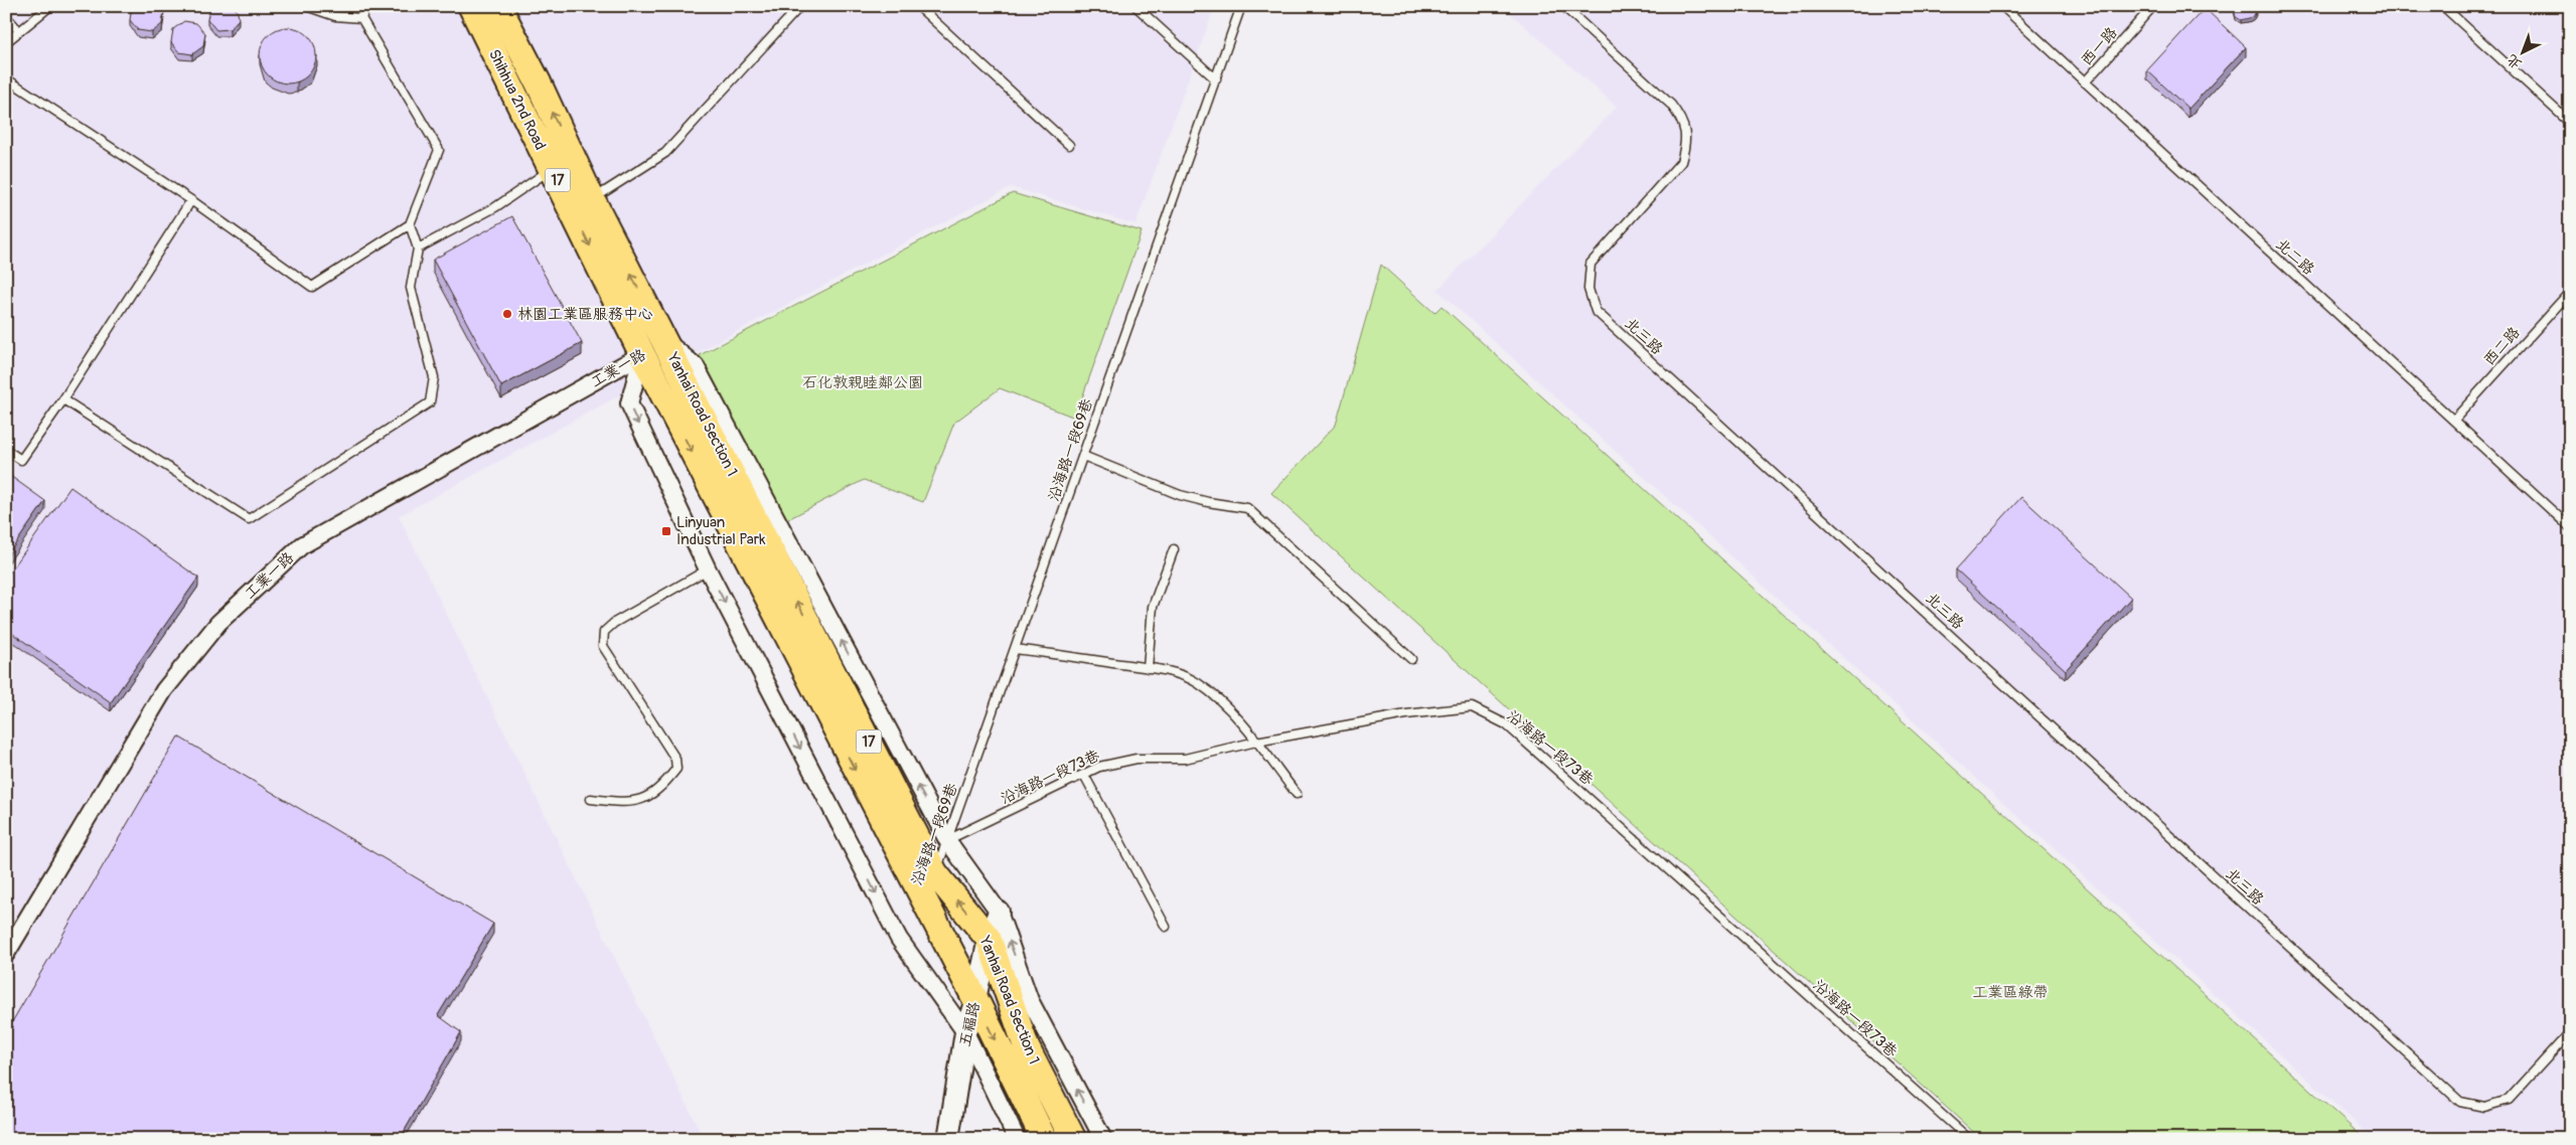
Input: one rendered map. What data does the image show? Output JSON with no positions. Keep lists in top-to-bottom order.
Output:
{
  "streets": {
    "main road": ["Shihhua 2nd Road", "17", "Yanhai Road Section 1"],
    "street": ["工業一路", "五福路"],
    "lane": [
      "西一路",
      "北二路",
      "北三路",
      "西二路",
      "沿海路一段69巷",
      "沿海路一段73巷"
    ]
  },
  "crossings": [
    ["西一路", "北二路"],
    ["Shihhua 2nd Road", "工業一路"],
    ["Shihhua 2nd Road", "Yanhai Road Section 1"],
    ["北二路", "西二路"],
    ["工業一路", "Yanhai Road Section 1"],
    ["Yanhai Road Section 1", "沿海路一段69巷"],
    ["Yanhai Road Section 1", "沿海路一段73巷"],
    ["Yanhai Road Section 1", "五福路"],
    ["沿海路一段69巷", "沿海路一段73巷"]
  ],
  "parks": ["石化敦親睦鄰公園", "工業區綠帶"],
  "places": {
    "other": ["林園工業區服務中心"],
    "transit": ["Linyuan Industrial Park"]
  },
  "north": "bottom left"
}
